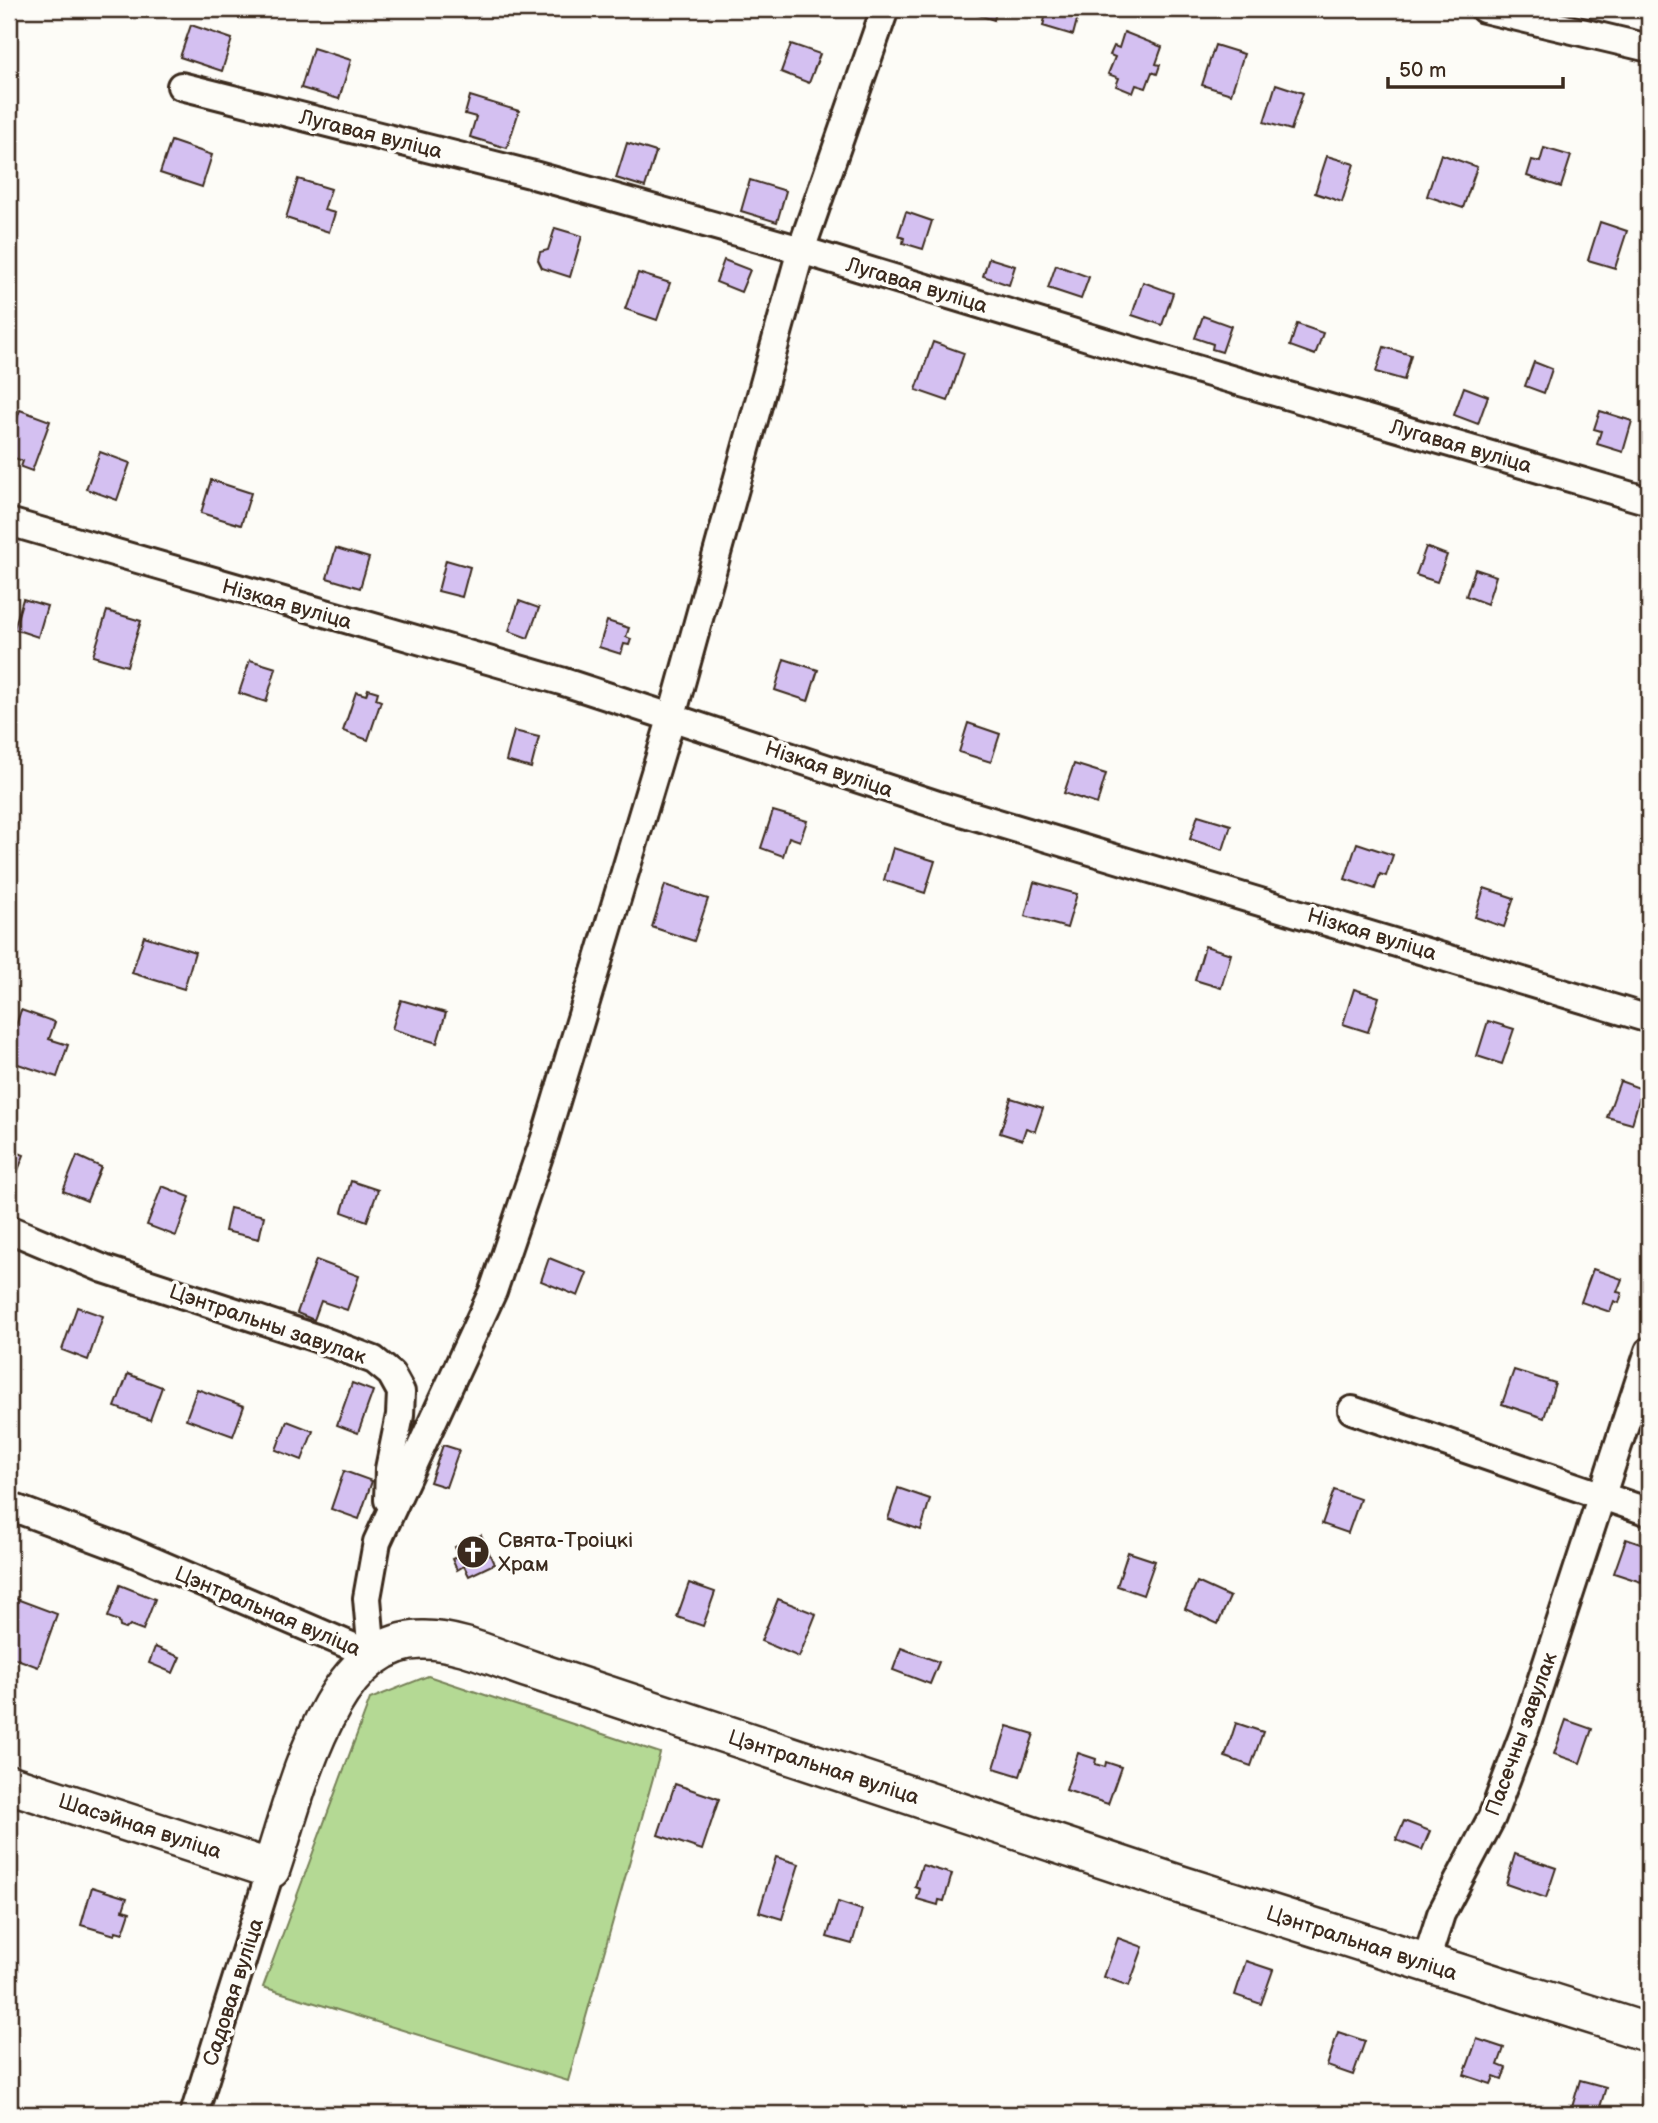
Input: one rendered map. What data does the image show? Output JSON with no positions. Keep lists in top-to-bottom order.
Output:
{
  "streets": {
    "main road": ["Цэнтральная вуліца", "Шасэйная вуліца"],
    "street": [
      "Лугавая вуліца",
      "Нізкая вуліца",
      "Цэнтральны завулак",
      "Пасечны завулак",
      "Садовая вуліца"
    ]
  },
  "crossings": [
    ["Цэнтральная вуліца", "Пасечны завулак"],
    ["Шасэйная вуліца", "Садовая вуліца"]
  ],
  "places": {
    "church": ["Свята-Троіцкі Храм"]
  },
  "scale_bar": "50 m"
}
